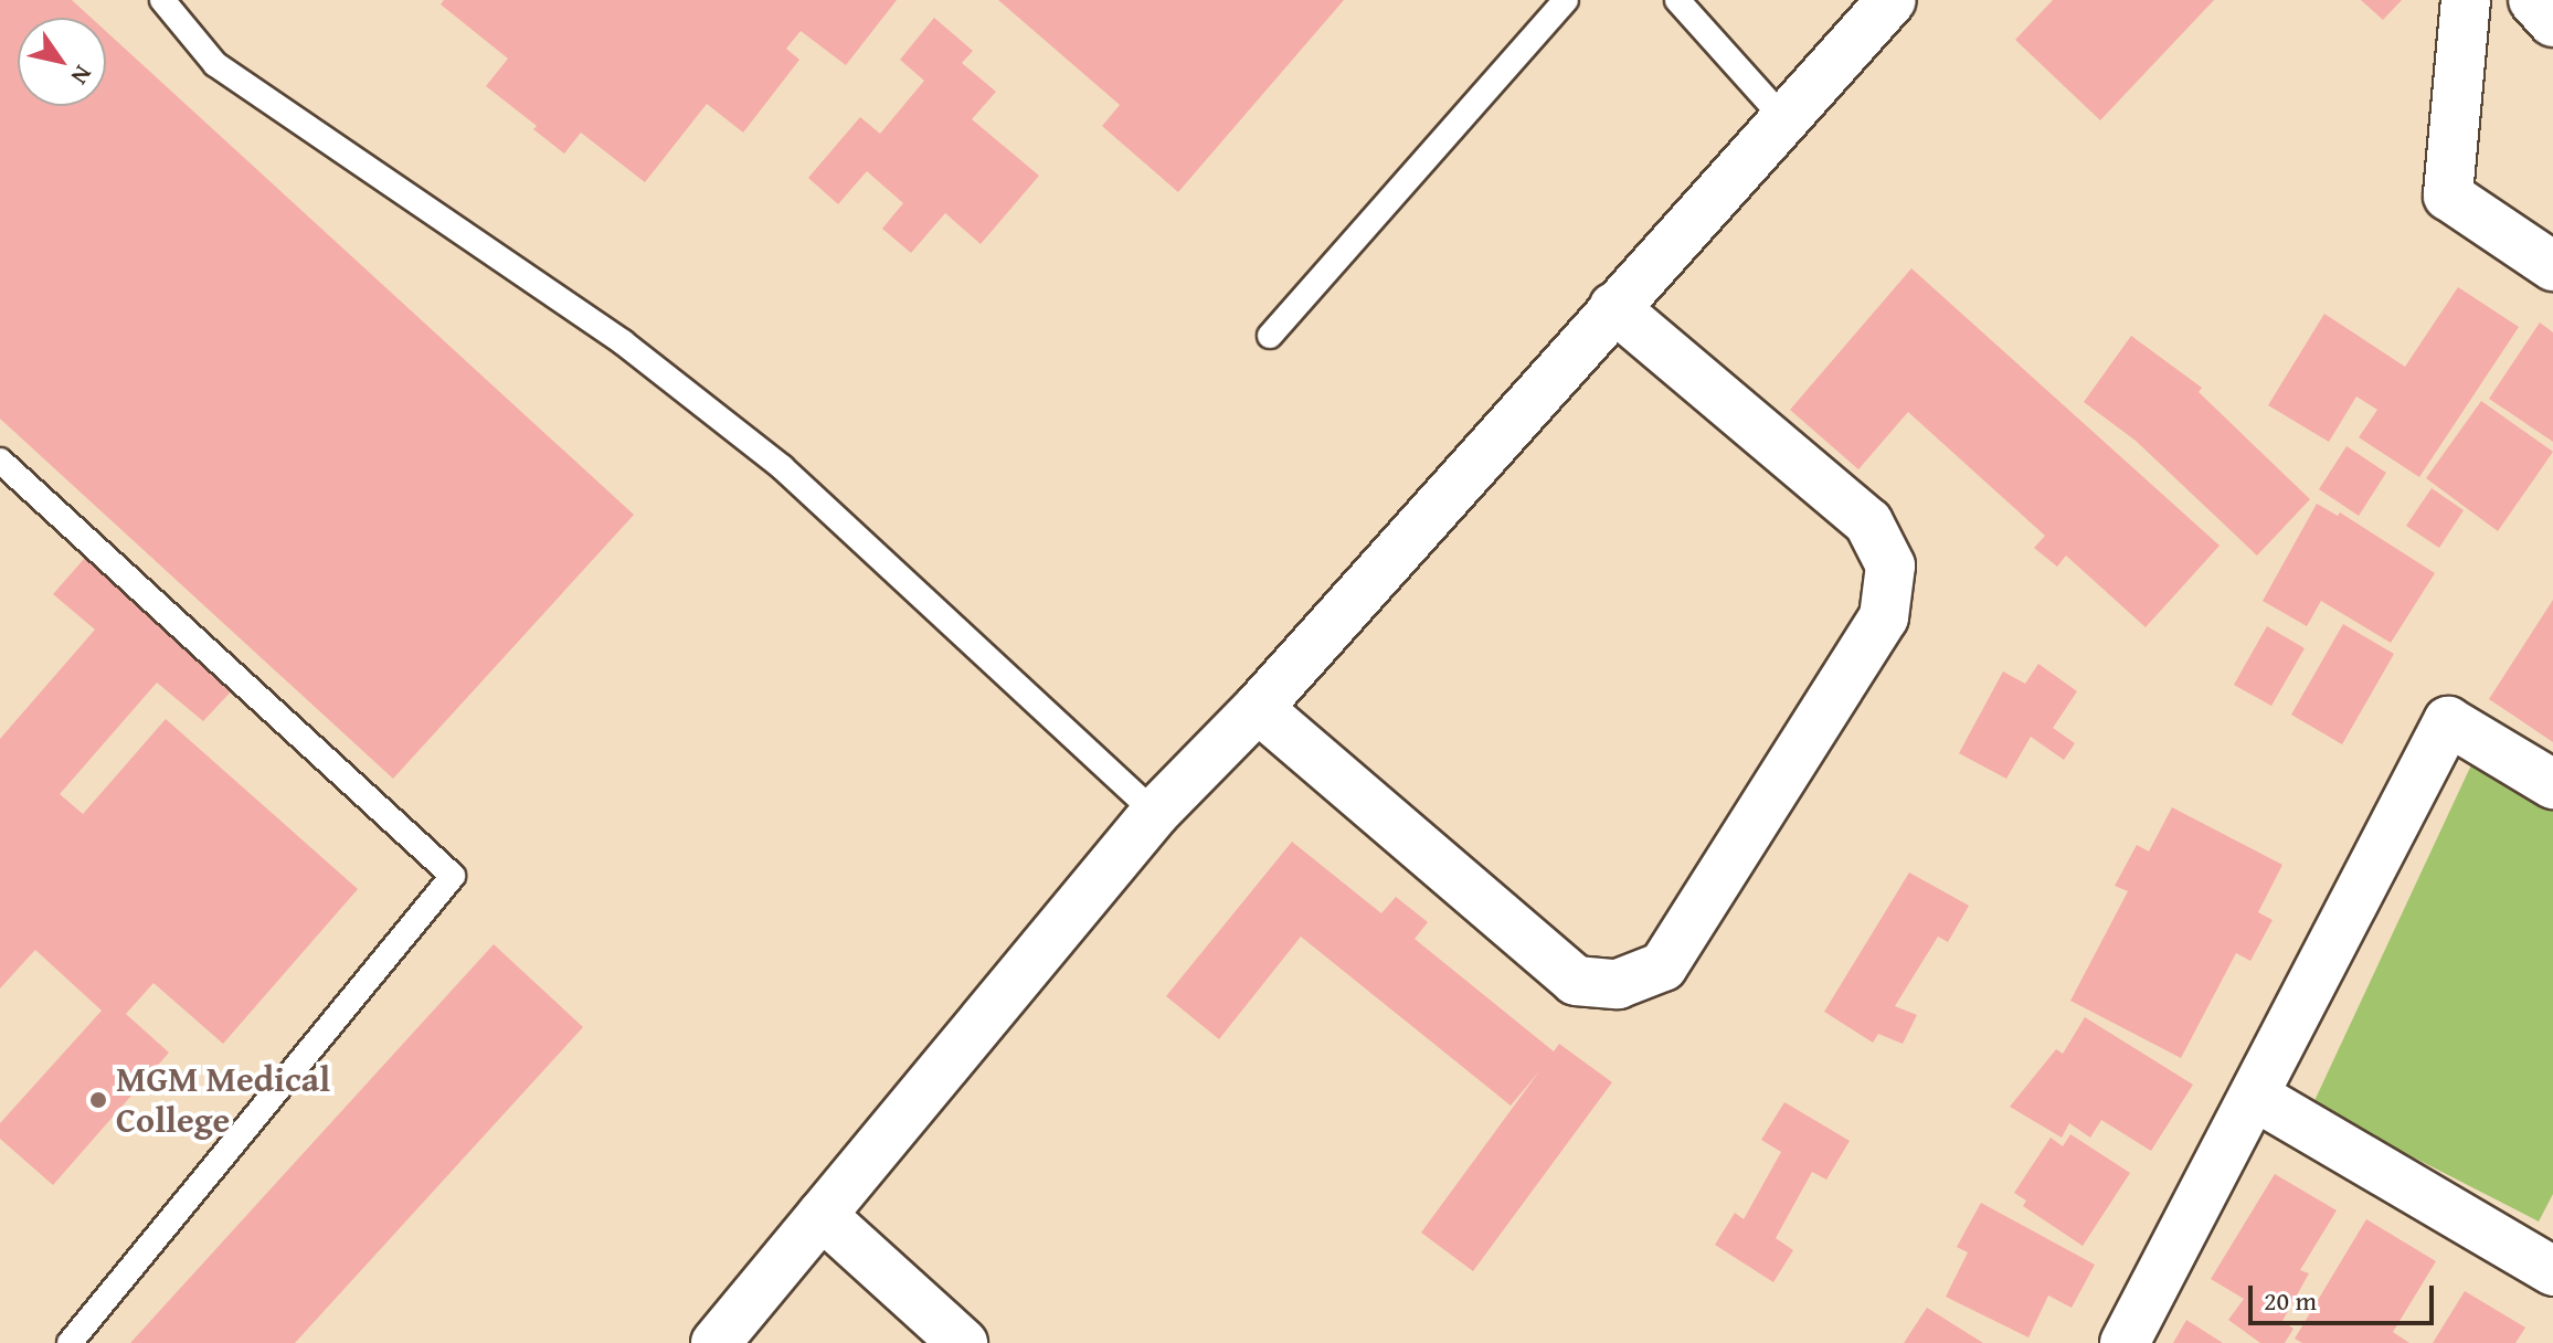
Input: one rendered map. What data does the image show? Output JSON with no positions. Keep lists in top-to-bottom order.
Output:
{
  "places": ["MGM Medical College"],
  "scale_bar": "20 m",
  "north": "bottom right"
}
